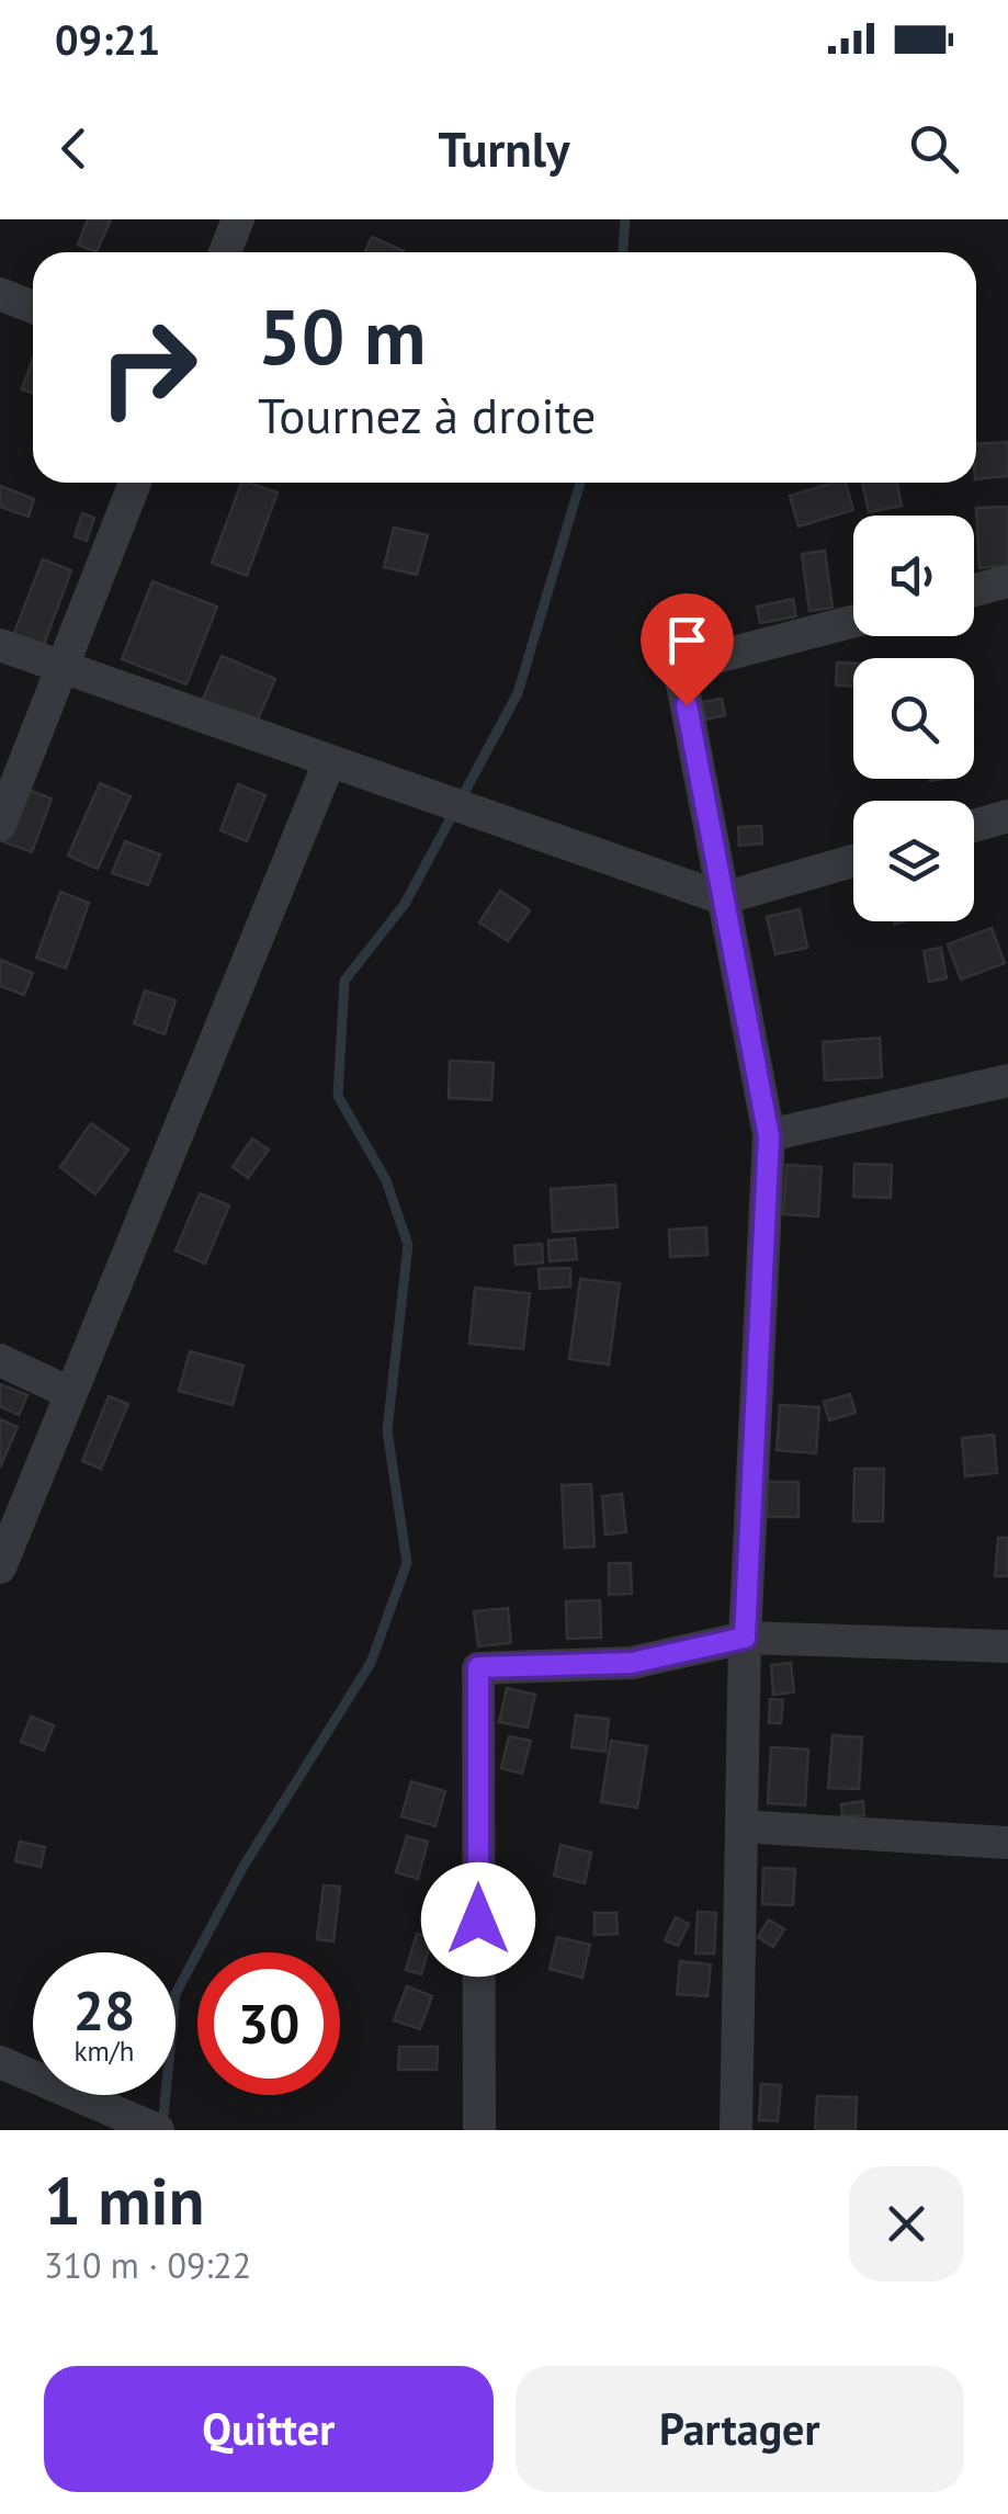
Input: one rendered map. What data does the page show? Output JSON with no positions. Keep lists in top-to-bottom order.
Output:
{
  "page": {
    "status": "09:21",
    "header": "Turnly",
    "turn": ["50 m", "Tournez à droite"],
    "speed": "28 km/h",
    "limit": "30",
    "heading": ["1 min", "310 m · 09:22"],
    "buttons": ["Quitter", "Partager"]
  }
}
